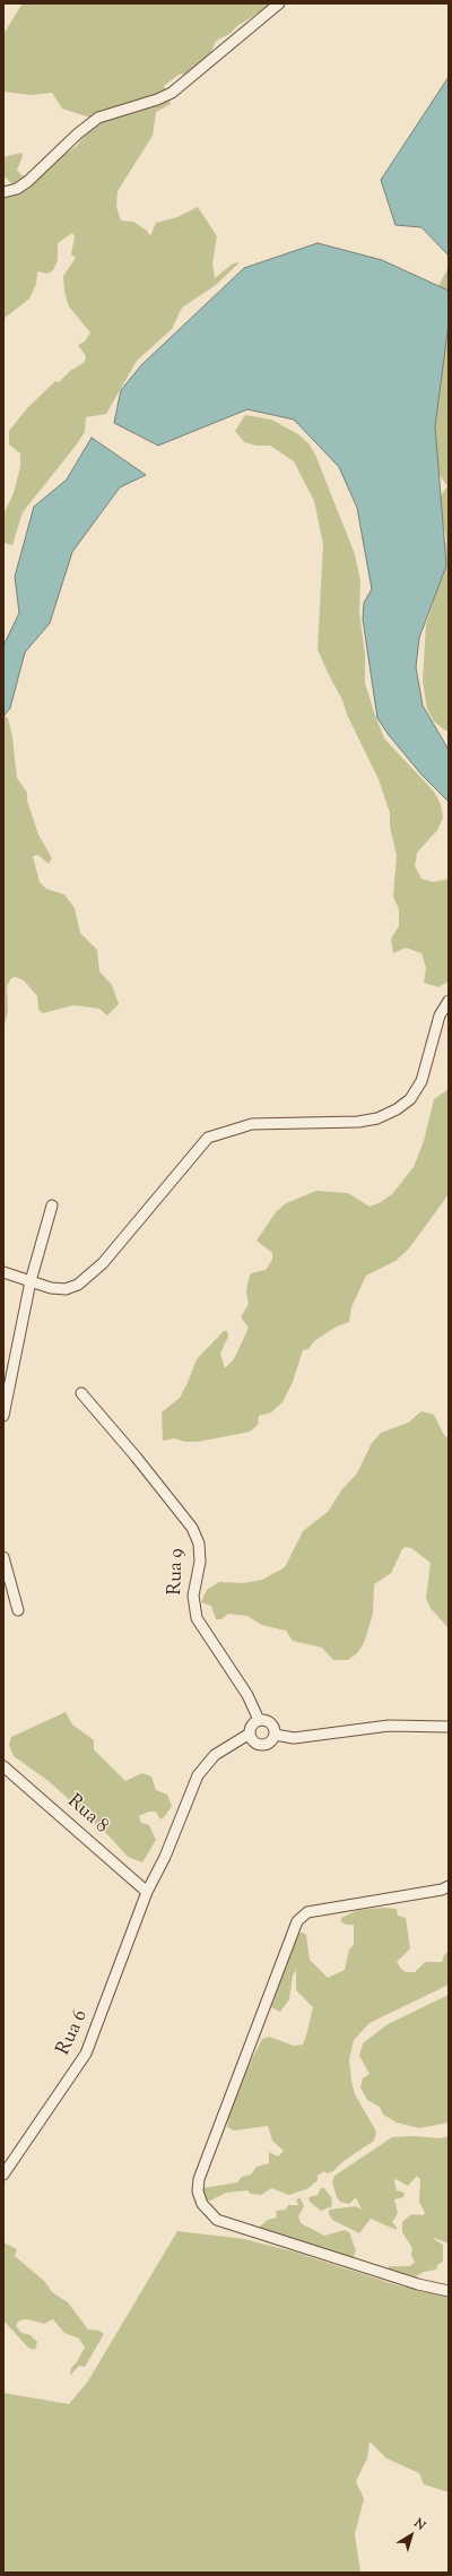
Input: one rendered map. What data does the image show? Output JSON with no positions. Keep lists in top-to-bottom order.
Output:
{
  "streets": {
    "street": ["Rua 9", "Rua 8", "Rua 6"]
  },
  "crossings": [
    ["Rua 9", "Rua 6"],
    ["Rua 8", "Rua 6"]
  ],
  "north": "top right"
}
